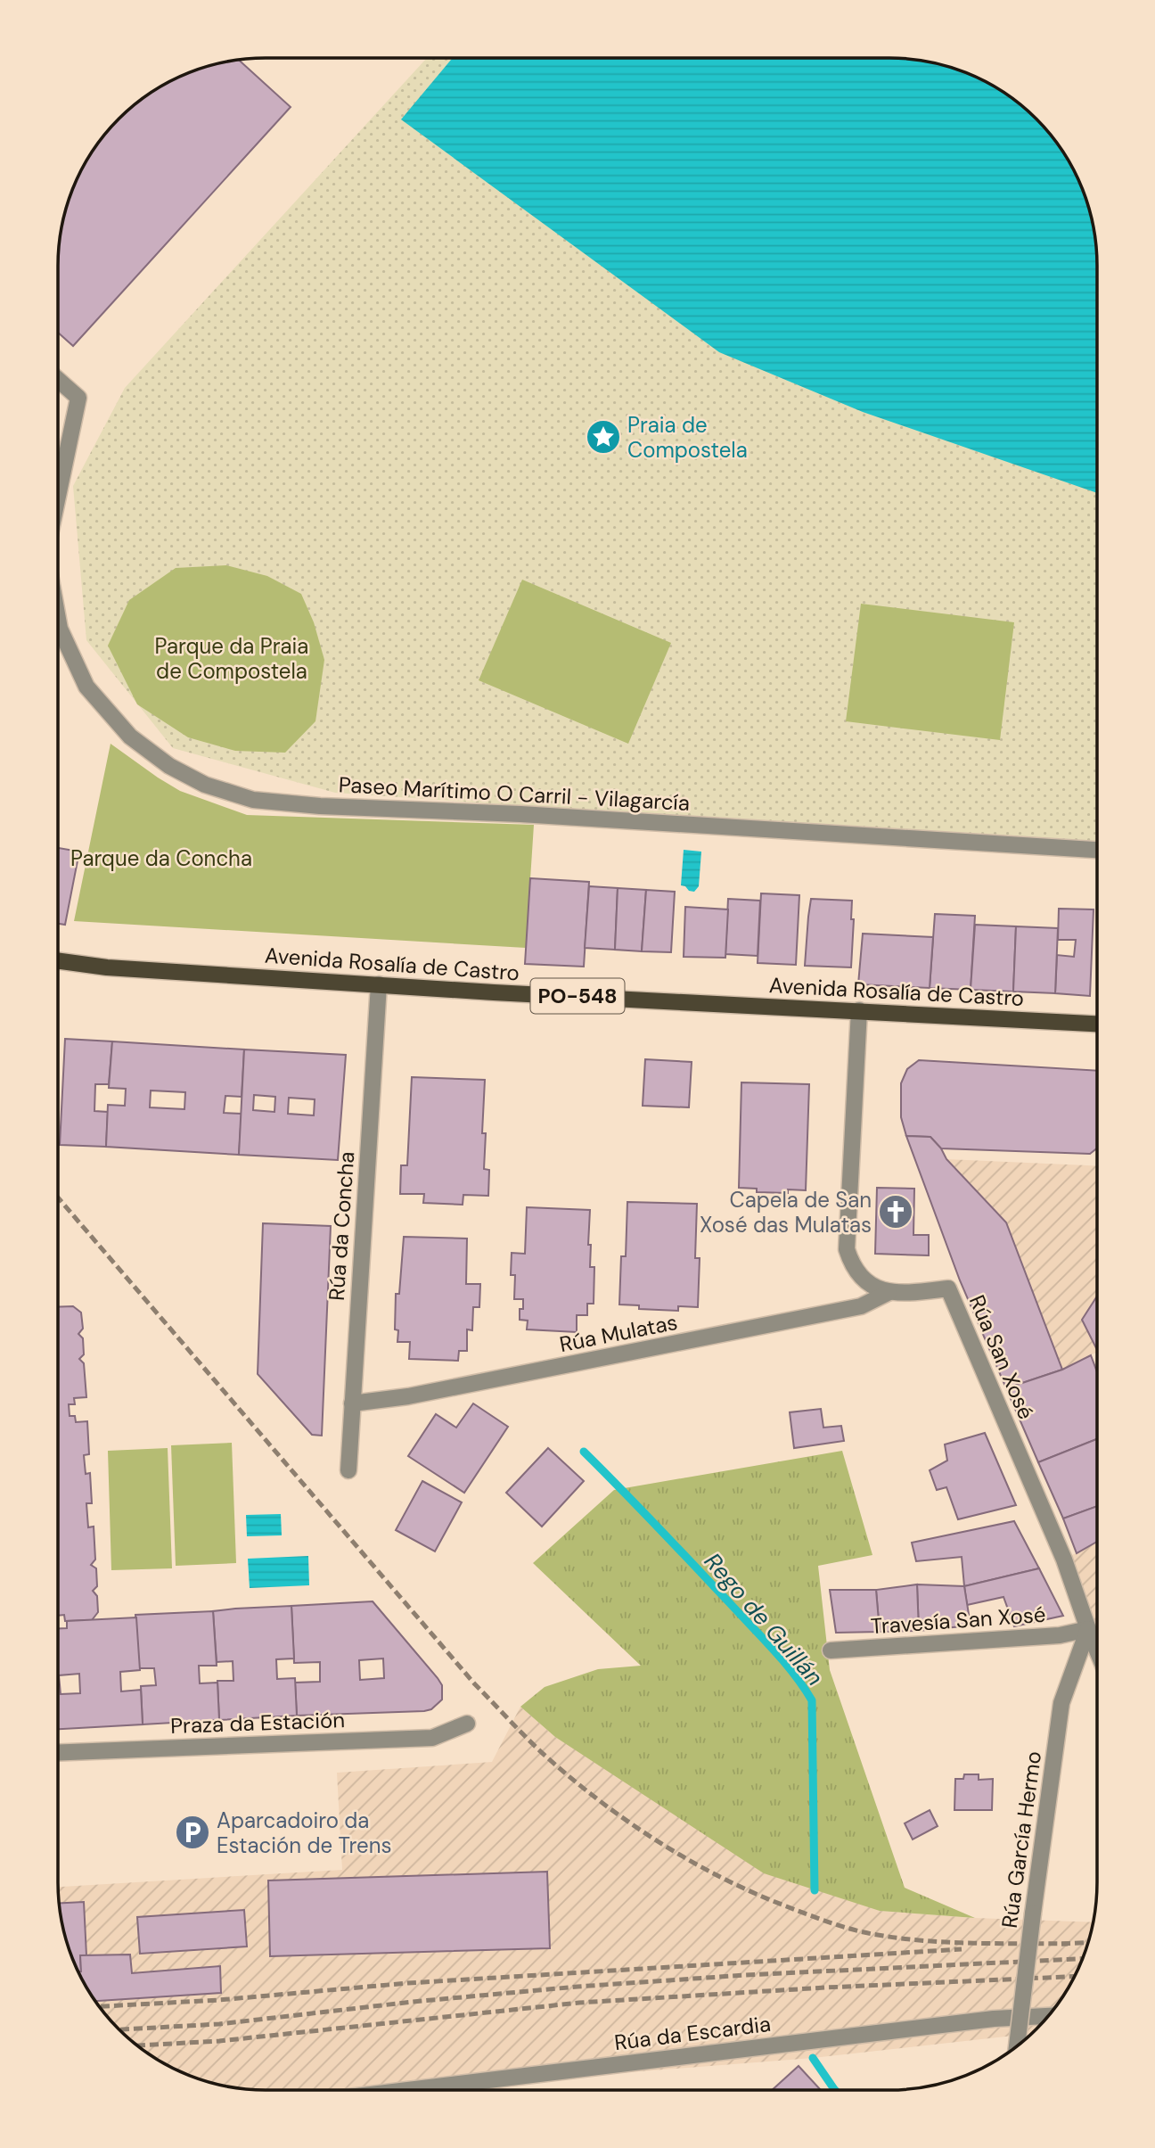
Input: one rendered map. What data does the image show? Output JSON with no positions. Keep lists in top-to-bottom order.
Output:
{
  "streets": {
    "main road": ["Avenida Rosalía de Castro", "PO-548"],
    "street": [
      "Paseo Marítimo O Carril - Vilagarcía",
      "Rúa da Concha",
      "Rúa Mulatas",
      "Rúa San Xosé",
      "Travesía San Xosé",
      "Praza da Estación",
      "Rúa García Hermo",
      "Rúa da Escardia"
    ]
  },
  "crossings": [
    ["Avenida Rosalía de Castro", "Rúa da Concha"],
    ["Avenida Rosalía de Castro", "Rúa San Xosé"],
    ["Rúa da Concha", "Rúa Mulatas"],
    ["Rúa Mulatas", "Rúa San Xosé"],
    ["Rúa San Xosé", "Travesía San Xosé"],
    ["Rúa San Xosé", "Rúa García Hermo"],
    ["Travesía San Xosé", "Rúa García Hermo"]
  ],
  "water": ["Rego de Guillán"],
  "parks": ["Parque da Praia de Compostela", "Parque da Concha"],
  "places": {
    "place": ["Praia de Compostela"],
    "church": ["Capela de San Xosé das Mulatas"],
    "parking": ["Aparcadoiro da Estación de Trens"]
  }
}
